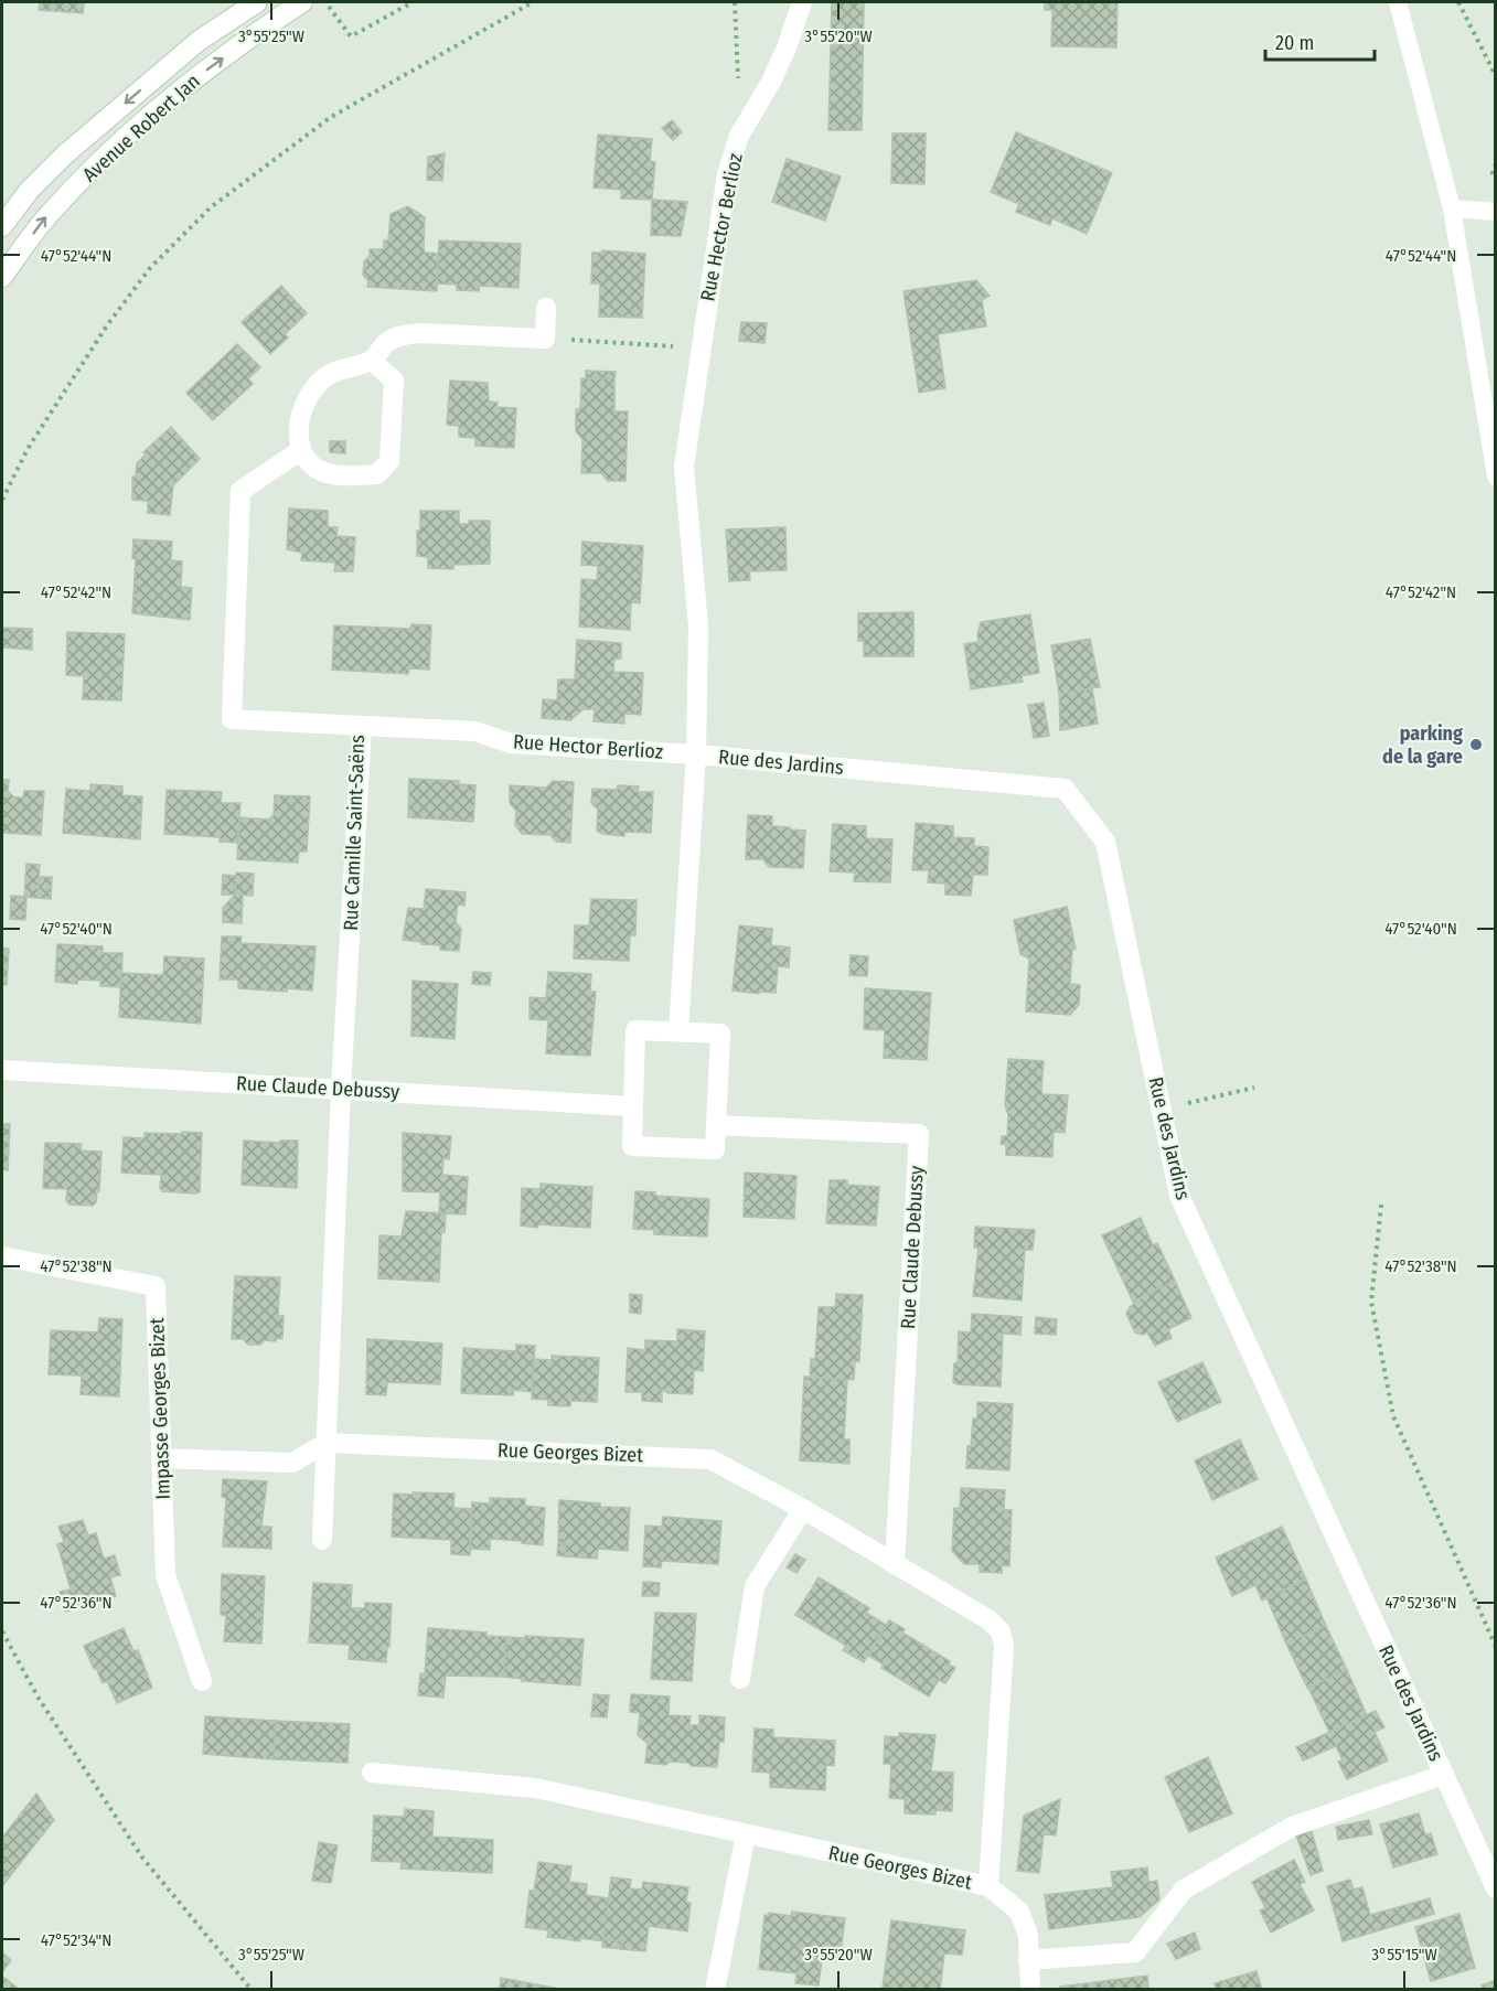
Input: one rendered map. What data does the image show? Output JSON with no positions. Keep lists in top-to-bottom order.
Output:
{
  "streets": {
    "street": [
      "Avenue Robert Jan",
      "Rue Hector Berlioz",
      "Rue des Jardins",
      "Rue Camille Saint-Saëns",
      "Rue Claude Debussy",
      "Impasse Georges Bizet",
      "Rue Georges Bizet"
    ]
  },
  "crossings": [
    ["Rue Hector Berlioz", "Rue des Jardins"],
    ["Rue Hector Berlioz", "Rue Camille Saint-Saëns"],
    ["Rue Camille Saint-Saëns", "Rue Claude Debussy"],
    ["Rue Claude Debussy", "Rue Georges Bizet"]
  ],
  "places": ["parking de la gare"],
  "scale_bar": "20 m",
  "coordinates": [
    "3°55'25\"W",
    "3°55'20\"W",
    "47°52'44\"N",
    "47°52'42\"N",
    "47°52'40\"N",
    "47°52'38\"N",
    "47°52'36\"N",
    "47°52'34\"N",
    "3°55'15\"W"
  ]
}
